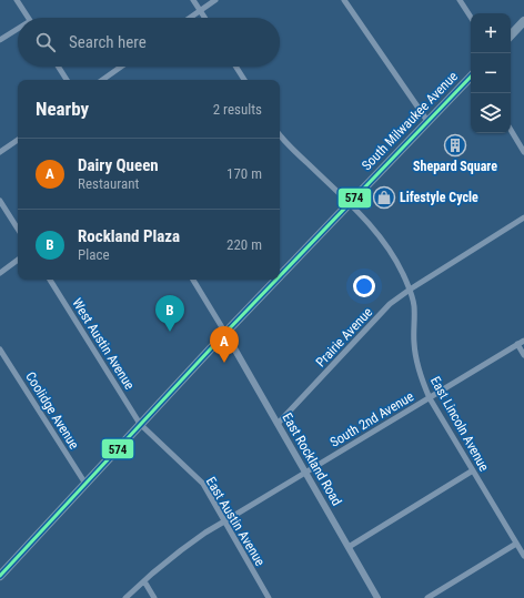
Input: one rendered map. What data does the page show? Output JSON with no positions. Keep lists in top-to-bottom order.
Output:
{
  "streets": {
    "main road": ["South Milwaukee Avenue"],
    "street": [
      "Prairie Avenue",
      "West Austin Avenue",
      "Coolidge Avenue",
      "South 2nd Avenue",
      "East Lincoln Avenue",
      "East Rockland Road",
      "East Austin Avenue"
    ]
  },
  "crossings": [
    ["South Milwaukee Avenue", "West Austin Avenue"],
    ["South Milwaukee Avenue", "Coolidge Avenue"],
    ["South Milwaukee Avenue", "East Lincoln Avenue"],
    ["South Milwaukee Avenue", "East Rockland Road"],
    ["South Milwaukee Avenue", "East Austin Avenue"],
    ["Prairie Avenue", "East Lincoln Avenue"],
    ["Prairie Avenue", "East Rockland Road"],
    ["West Austin Avenue", "East Austin Avenue"],
    ["South 2nd Avenue", "East Lincoln Avenue"],
    ["South 2nd Avenue", "East Rockland Road"],
    ["South 2nd Avenue", "East Austin Avenue"]
  ],
  "places": {
    "building": ["Shepard Square"],
    "shop": ["Lifestyle Cycle"]
  },
  "lines": ["transit line 574"],
  "page": {
    "map_buttons": ["+", "−"],
    "search": "Search here",
    "heading": ["Nearby", "2 results"],
    "list": [
      {
        "mark": "A",
        "name": "Dairy Queen",
        "note": "Restaurant",
        "value": "170 m"
      },
      {
        "mark": "B",
        "name": "Rockland Plaza",
        "note": "Place",
        "value": "220 m"
      }
    ],
    "pins": ["B", "A"]
  }
}
